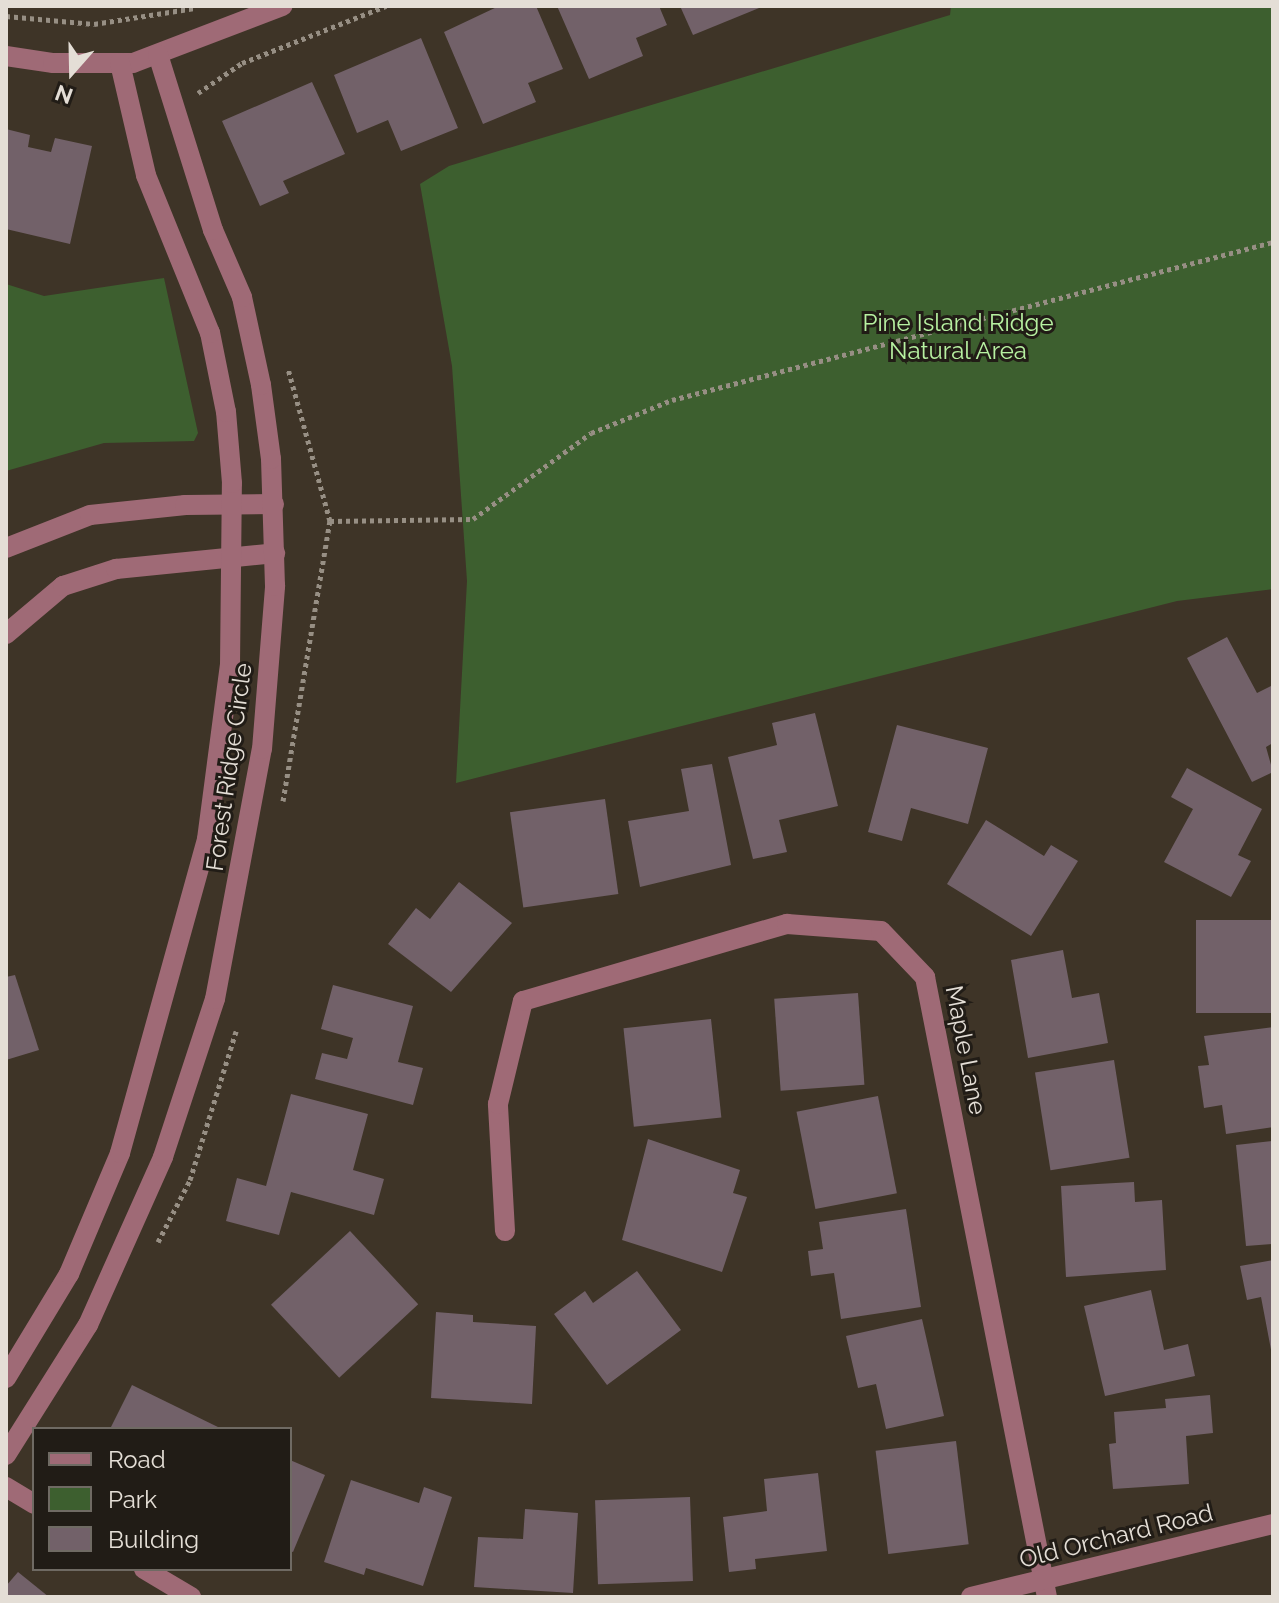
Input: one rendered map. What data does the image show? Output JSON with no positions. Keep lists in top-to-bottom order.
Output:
{
  "streets": {
    "street": ["Forest Ridge Circle", "Maple Lane", "Old Orchard Road"]
  },
  "crossings": [
    ["Maple Lane", "Old Orchard Road"]
  ],
  "parks": ["Pine Island Ridge Natural Area"],
  "legend": ["Road", "Park", "Building"],
  "north": "bottom"
}
